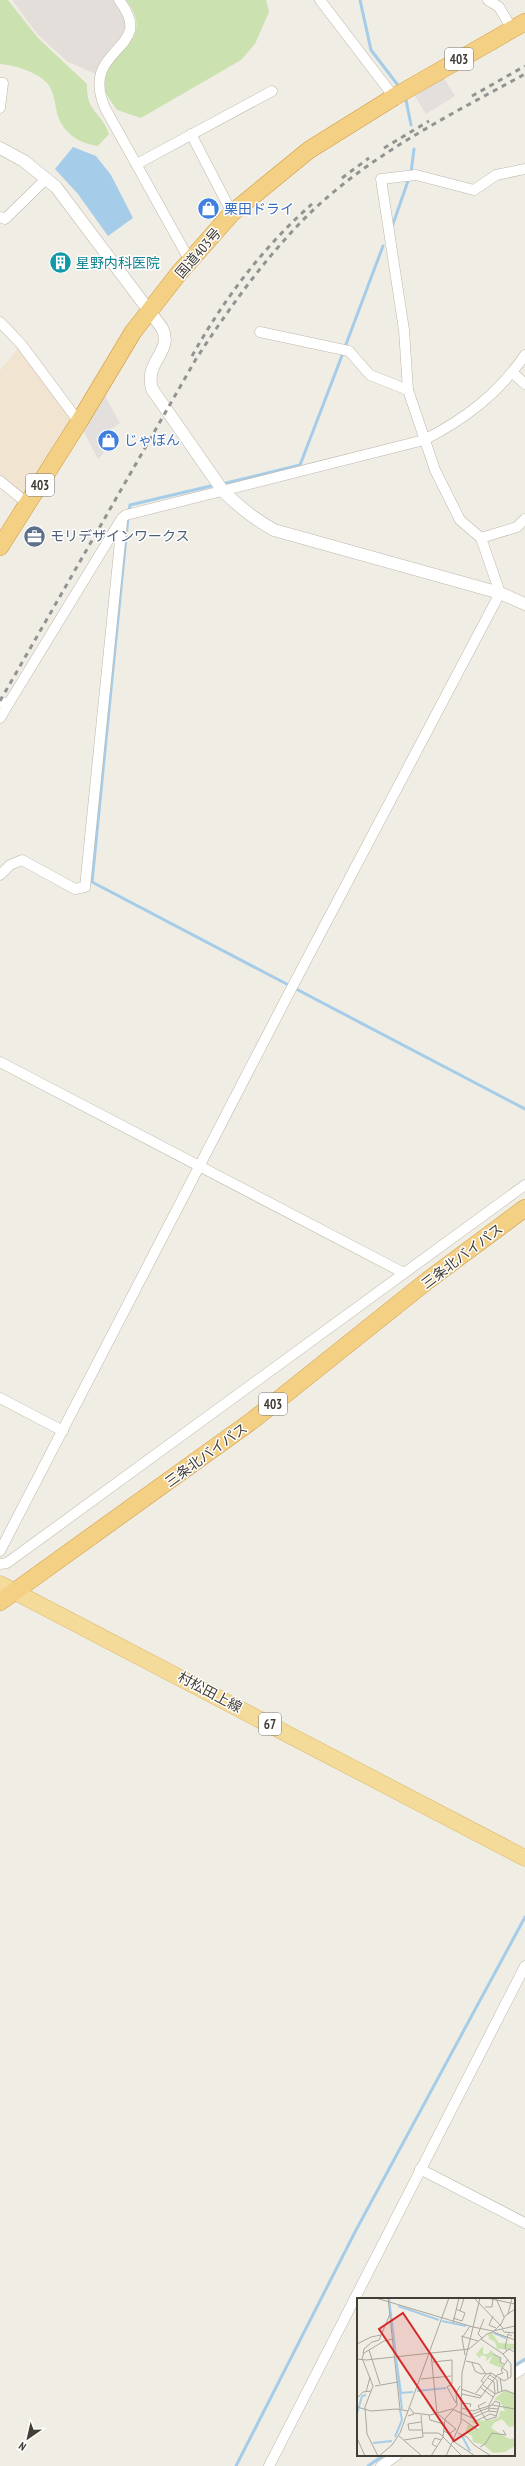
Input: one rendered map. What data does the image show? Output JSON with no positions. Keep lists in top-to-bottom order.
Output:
{
  "streets": {
    "highway": ["403", "国道403号", "三条北バイパス"],
    "main road": ["村松田上線", "67"]
  },
  "crossings": [
    ["403", "三条北バイパス"],
    ["403", "村松田上線"],
    ["三条北バイパス", "村松田上線"]
  ],
  "places": {
    "shop": ["栗田ドライ", "じゃぼん"],
    "building": ["星野内科医院"],
    "office": ["モリデザインワークス"]
  },
  "north": "bottom left"
}
